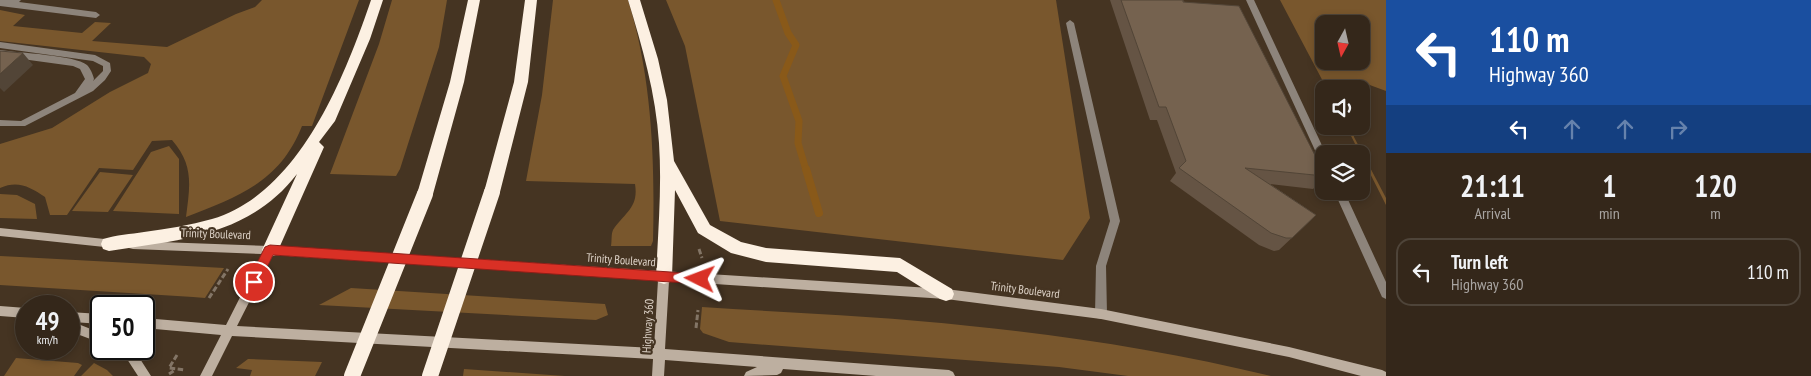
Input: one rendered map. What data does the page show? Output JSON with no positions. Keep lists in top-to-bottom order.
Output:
{
  "streets": {
    "main road": ["Trinity Boulevard", "Highway 360"]
  },
  "crossings": [
    ["Trinity Boulevard", "Highway 360"]
  ],
  "north": "bottom",
  "page": {
    "turn": ["110 m", "Highway 360"],
    "eta": [
      "21:11",
      "Arrival",
      "1",
      "min",
      "120",
      "m"
    ],
    "list": [
      {
        "name": "Turn left",
        "note": "Highway 360",
        "value": "110 m"
      }
    ],
    "speed": "49 km/h",
    "limit": "50"
  }
}
